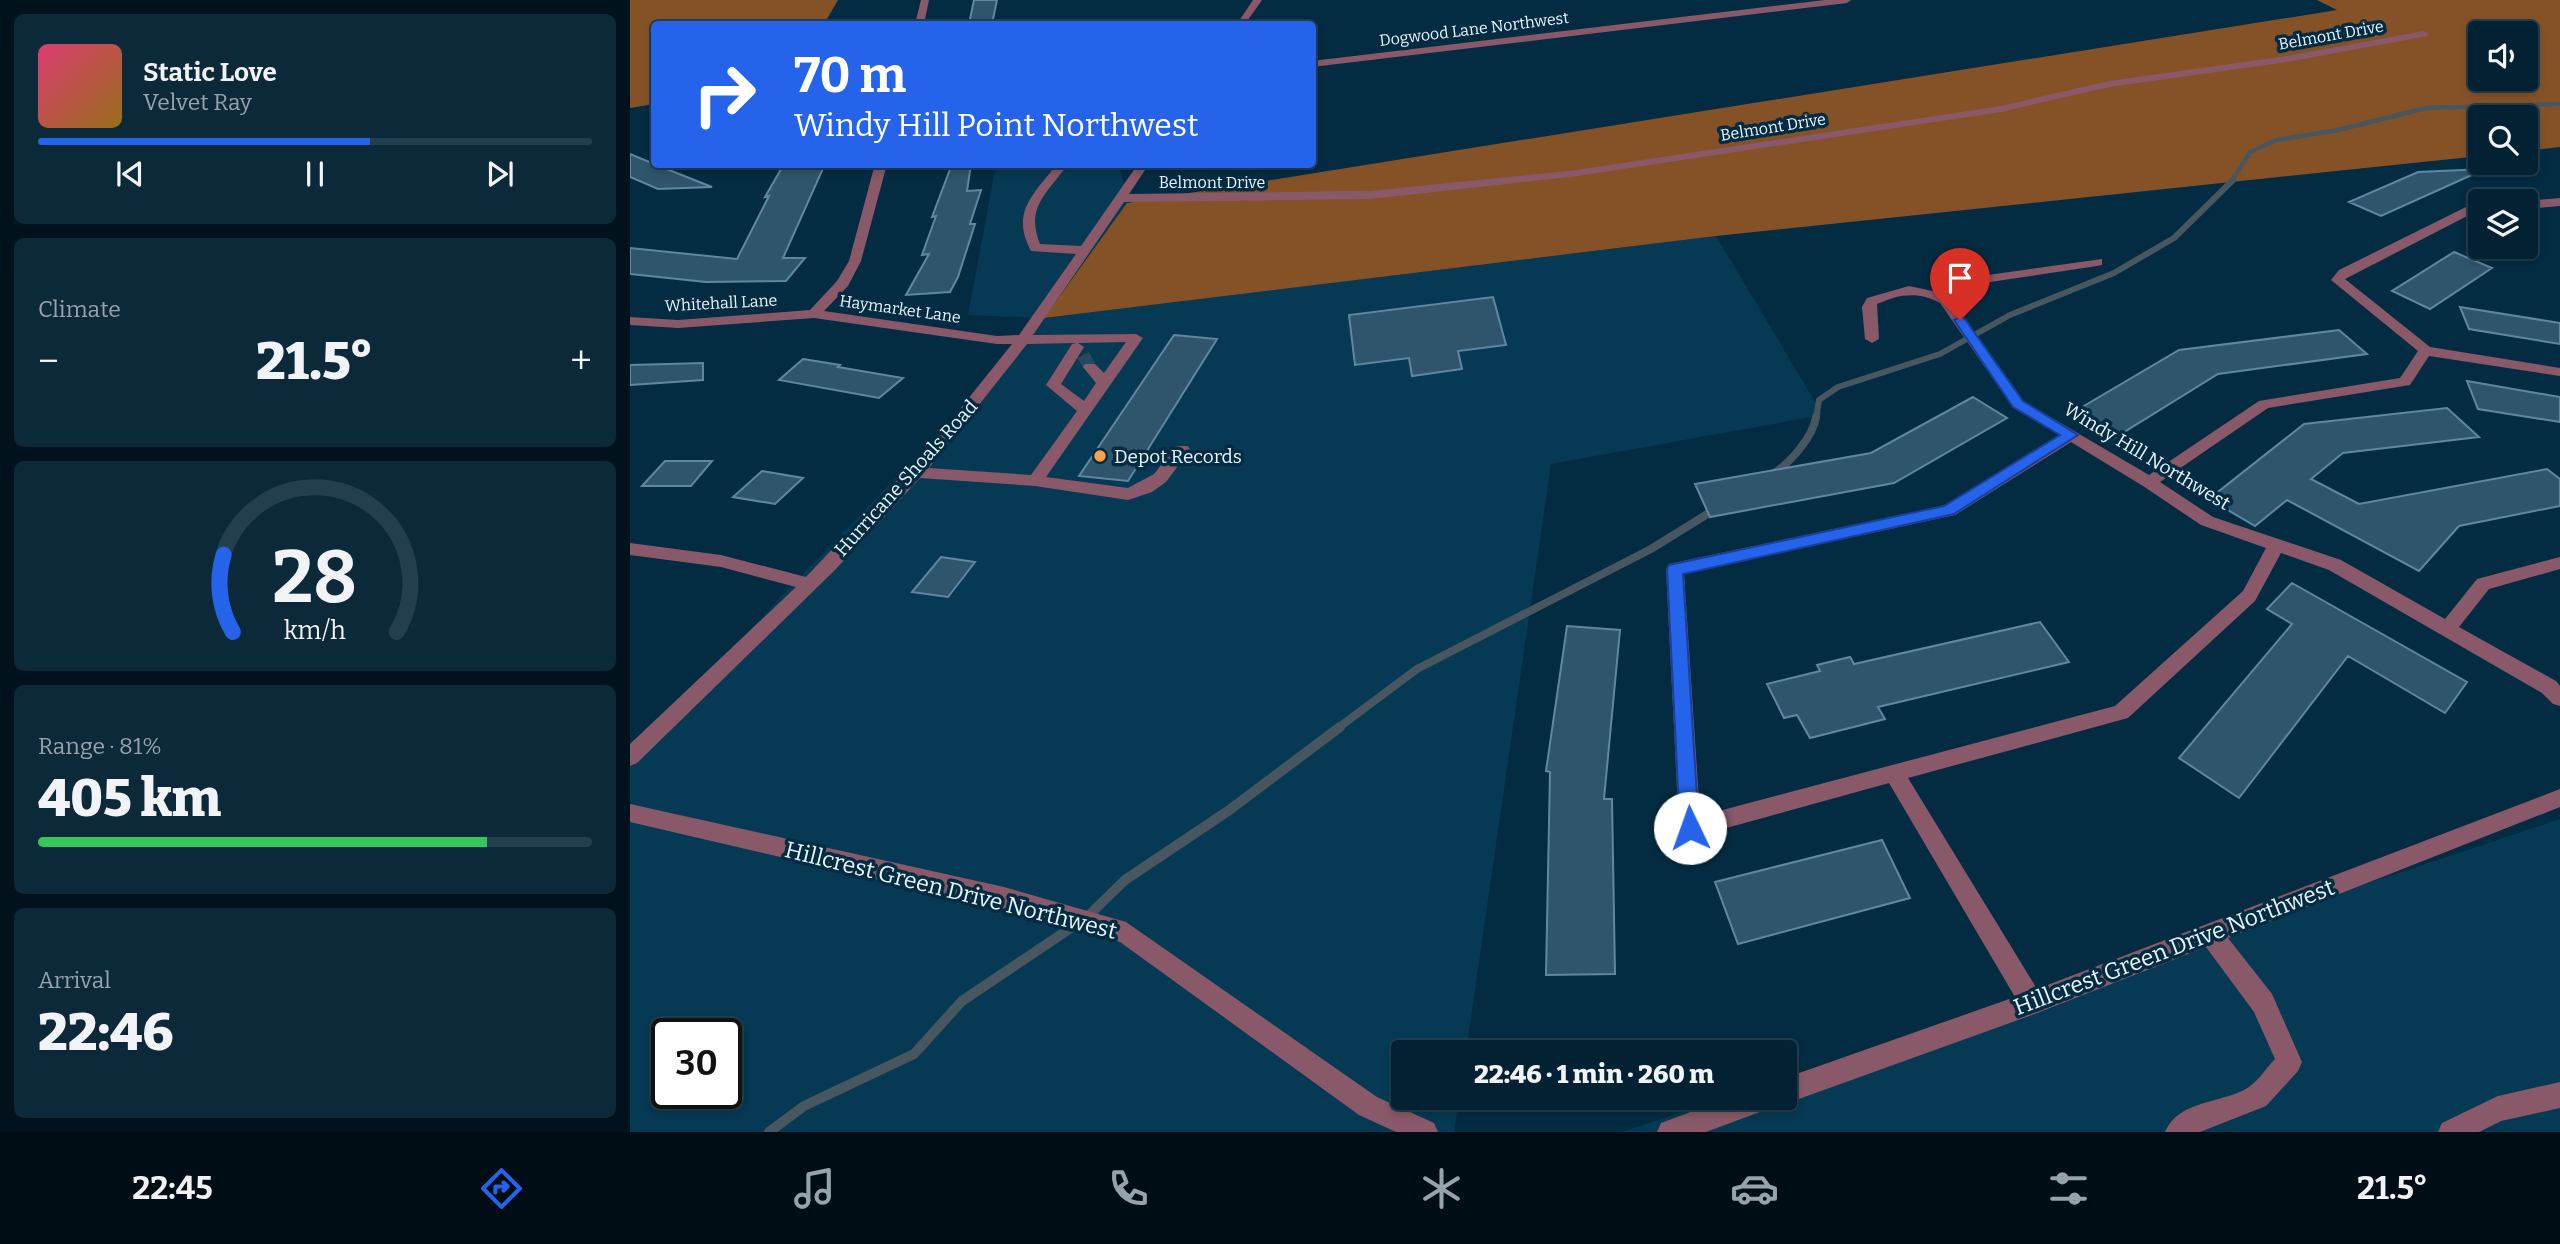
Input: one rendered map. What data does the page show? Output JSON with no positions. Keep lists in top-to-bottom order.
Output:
{
  "streets": {
    "street": [
      "Dogwood Lane Northwest",
      "Belmont Drive",
      "Whitehall Lane",
      "Haymarket Lane",
      "Windy Hill Northwest",
      "Hurricane Shoals Road",
      "Hillcrest Green Drive Northwest"
    ]
  },
  "crossings": [
    ["Belmont Drive", "Hurricane Shoals Road"],
    ["Whitehall Lane", "Haymarket Lane"],
    ["Haymarket Lane", "Hurricane Shoals Road"]
  ],
  "places": ["Depot Records"],
  "page": {
    "turn": ["70 m", "Windy Hill Point Northwest"],
    "song": ["Static Love", "Velvet Ray"],
    "tile": [
      "Climate",
      ["Range · 81%", "405 km"],
      ["Arrival", "22:46"]
    ],
    "heat": ["−", "21.5°", "+"],
    "limit": "30",
    "trip": "22:46 · 1 min · 260 m",
    "tabs": ["22:45", "21.5°"],
    "gauge": ["28", "km/h"]
  }
}
